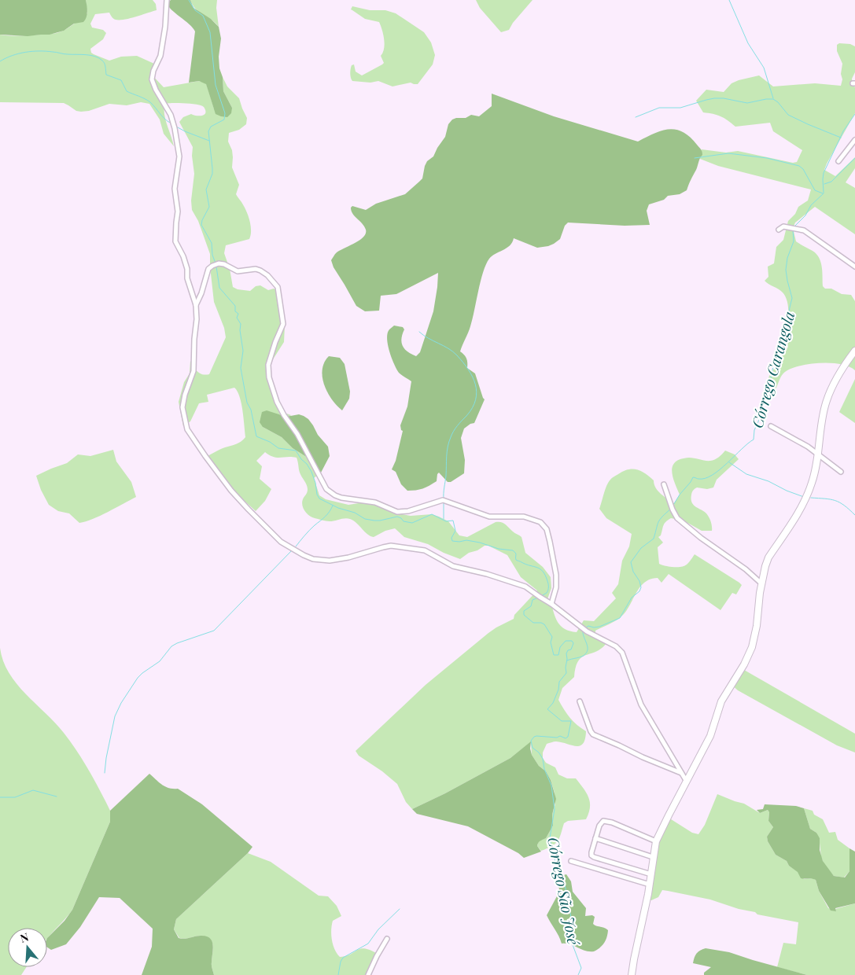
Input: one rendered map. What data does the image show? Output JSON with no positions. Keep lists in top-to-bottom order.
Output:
{
  "water": ["Córrego Carangola", "Córrego São José"],
  "north": "top"
}
